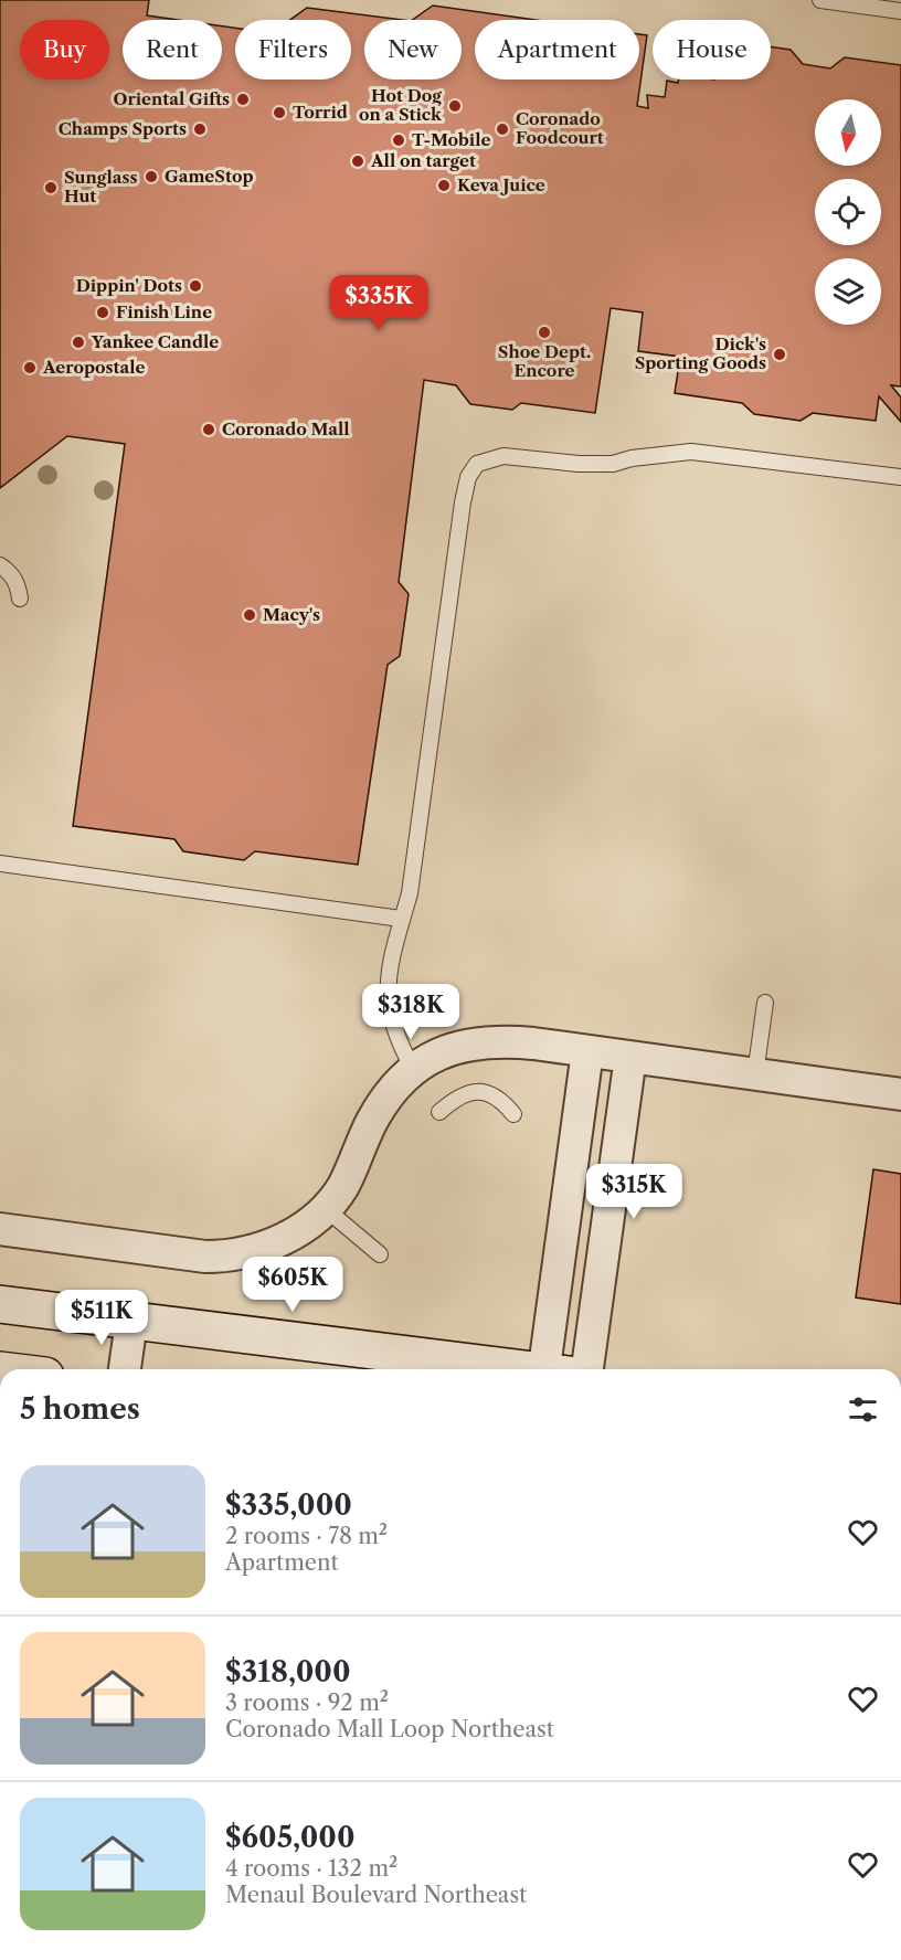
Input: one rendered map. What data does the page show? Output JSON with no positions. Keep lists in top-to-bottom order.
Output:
{
  "places": [
    "Oriental Gifts",
    "Hot Dog on a Stick",
    "Torrid",
    "Champs Sports",
    "Coronado Foodcourt",
    "T-Mobile",
    "All on target",
    "GameStop",
    "Keva Juice",
    "Sunglass Hut",
    "Dippin' Dots",
    "Finish Line",
    "Shoe Dept. Encore",
    "Yankee Candle",
    "Dick's Sporting Goods",
    "Aeropostale",
    "Coronado Mall",
    "Macy's"
  ],
  "north": "bottom",
  "page": {
    "chip": [
      "Buy",
      "Rent",
      "Filters",
      "New",
      "Apartment",
      "House"
    ],
    "price": [
      "$335K",
      "$318K",
      "$315K",
      "$605K",
      "$511K"
    ],
    "heading": "5 homes",
    "list": [
      {
        "name": "$335,000",
        "note": "2 rooms · 78 m² · Apartment"
      },
      {
        "name": "$318,000",
        "note": "3 rooms · 92 m² · Coronado Mall Loop Northeast"
      },
      {
        "name": "$605,000",
        "note": "4 rooms · 132 m² · Menaul Boulevard Northeast"
      }
    ]
  }
}
